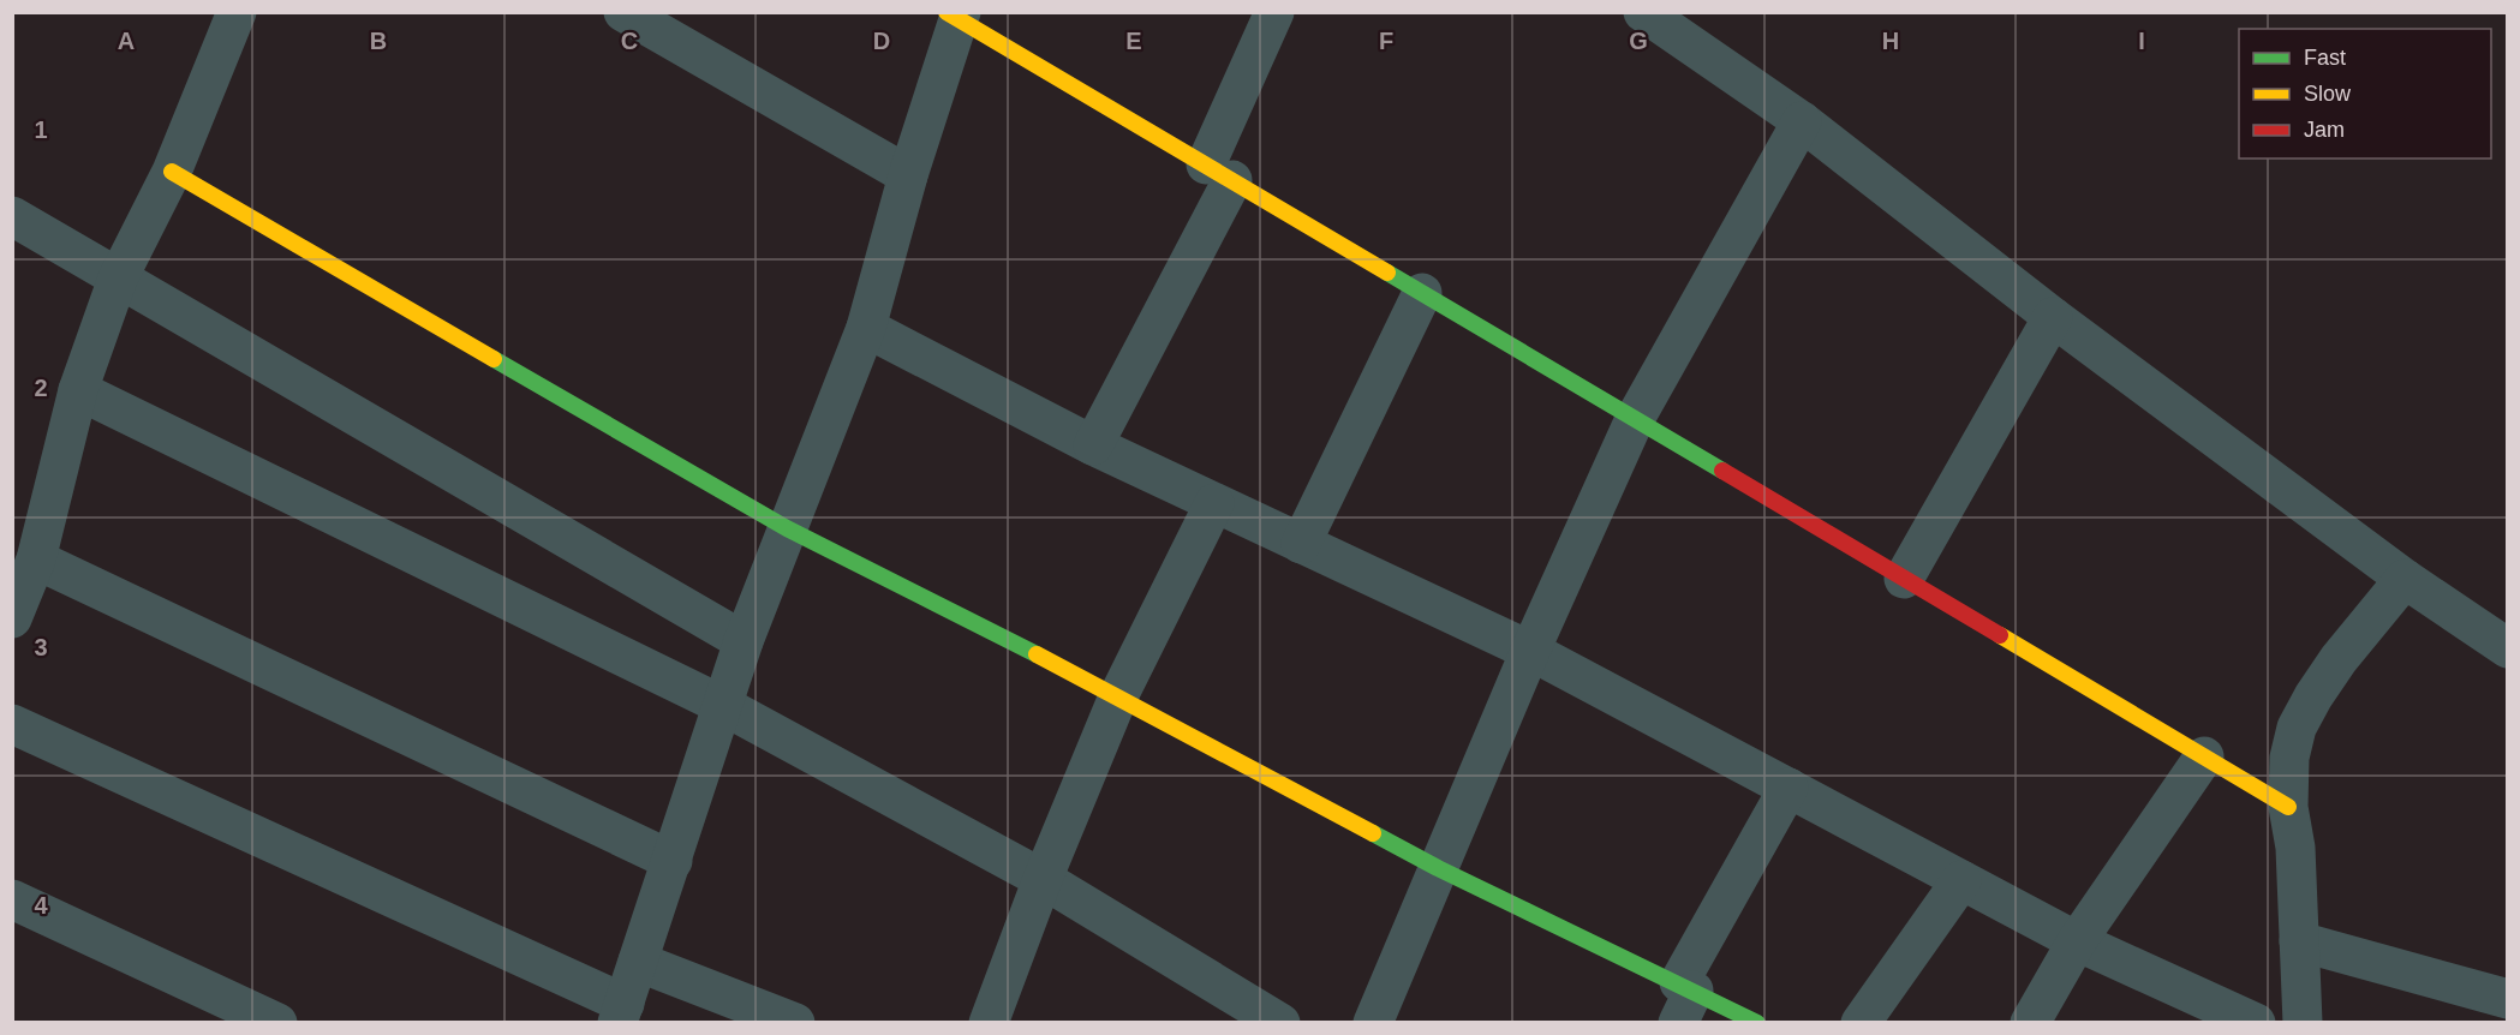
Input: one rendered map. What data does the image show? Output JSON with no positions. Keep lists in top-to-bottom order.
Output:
{
  "legend": ["Fast", "Slow", "Jam"],
  "grid": {
    "columns": [
      "A",
      "B",
      "C",
      "D",
      "E",
      "F",
      "G",
      "H",
      "I"
    ],
    "rows": [
      "1",
      "2",
      "3",
      "4"
    ]
  }
}
